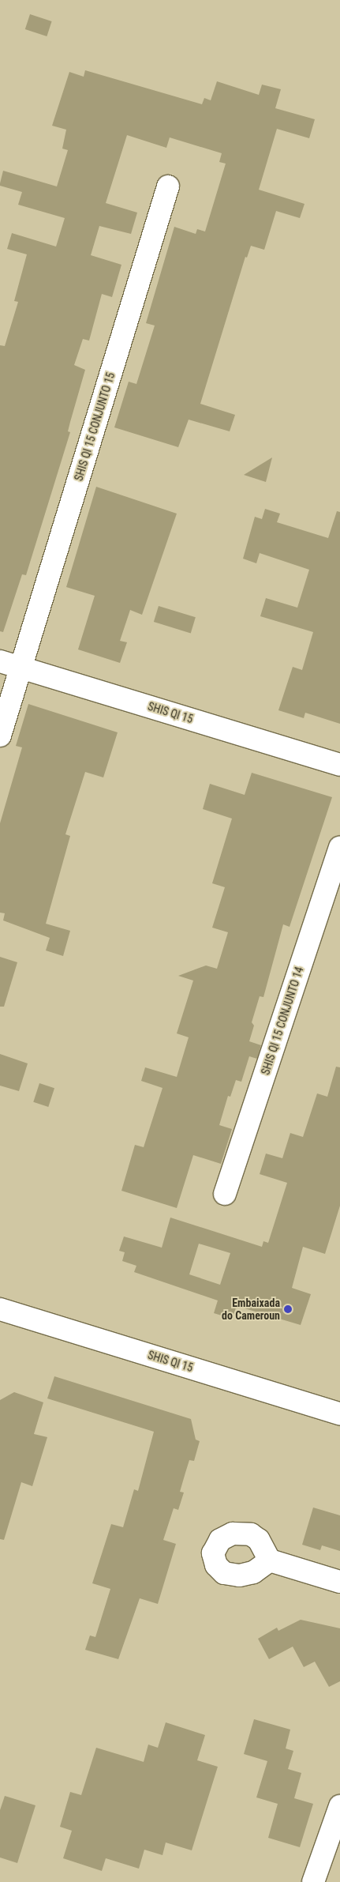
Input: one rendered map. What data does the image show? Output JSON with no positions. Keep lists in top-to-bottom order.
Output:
{
  "streets": {
    "street": ["SHIS QI 15 CONJUNTO 15", "SHIS QI 15", "SHIS QI 15 CONJUNTO 14"]
  },
  "crossings": [
    ["SHIS QI 15 CONJUNTO 15", "SHIS QI 15"]
  ],
  "places": ["Embaixada do Cameroun"]
}
